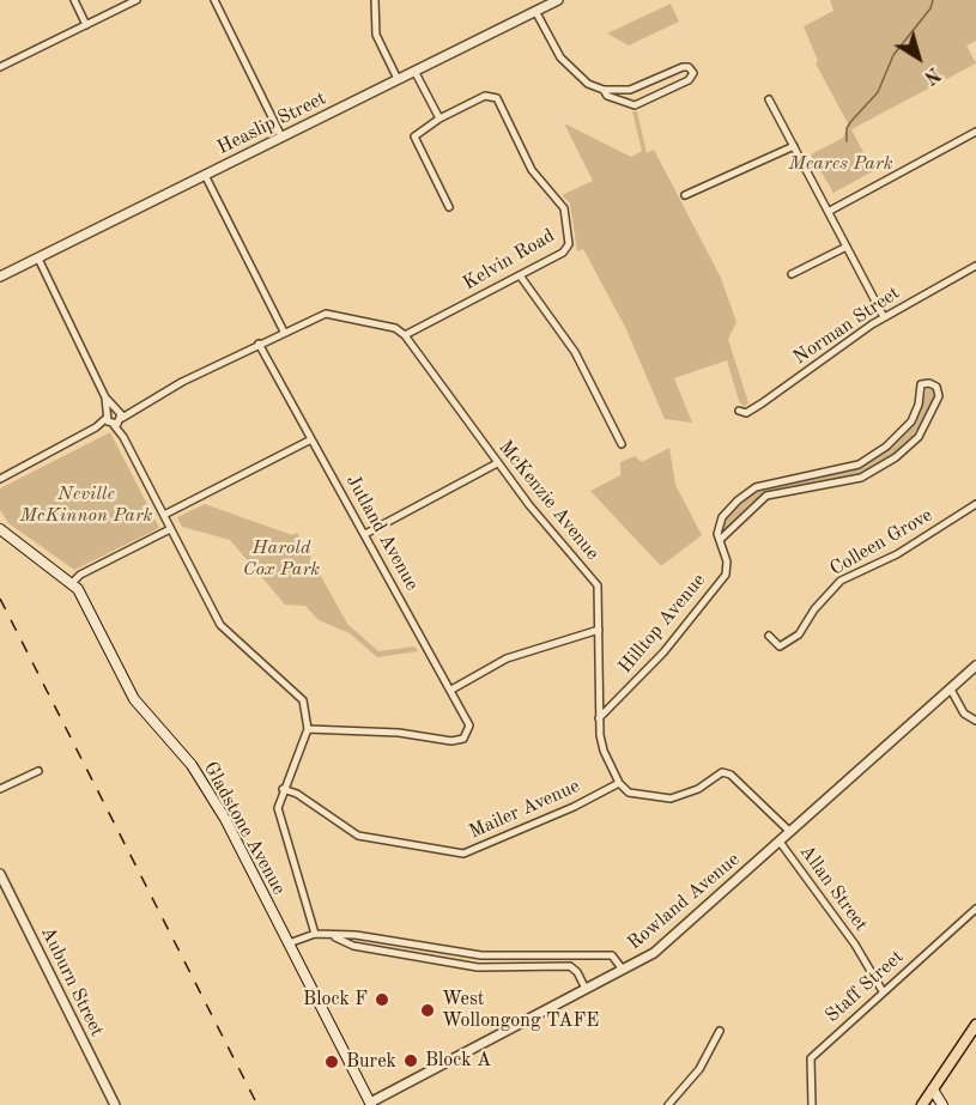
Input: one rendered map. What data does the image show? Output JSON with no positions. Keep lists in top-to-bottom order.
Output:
{
  "streets": {
    "main road": ["Gladstone Avenue"],
    "street": [
      "Heaslip Street",
      "Kelvin Road",
      "Norman Street",
      "McKenzie Avenue",
      "Jutland Avenue",
      "Colleen Grove",
      "Hilltop Avenue",
      "Mailer Avenue",
      "Allan Street",
      "Rowland Avenue",
      "Auburn Street",
      "Staff Street"
    ]
  },
  "crossings": [
    ["Kelvin Road", "McKenzie Avenue"],
    ["McKenzie Avenue", "Hilltop Avenue"],
    ["McKenzie Avenue", "Mailer Avenue"],
    ["Gladstone Avenue", "Rowland Avenue"],
    ["Allan Street", "Rowland Avenue"],
    ["Allan Street", "Staff Street"]
  ],
  "parks": ["Meares Park", "Neville McKinnon Park", "Harold Cox Park"],
  "places": [
    "Block F",
    "West Wollongong TAFE",
    "Block A",
    "Burek"
  ],
  "north": "bottom right"
}
